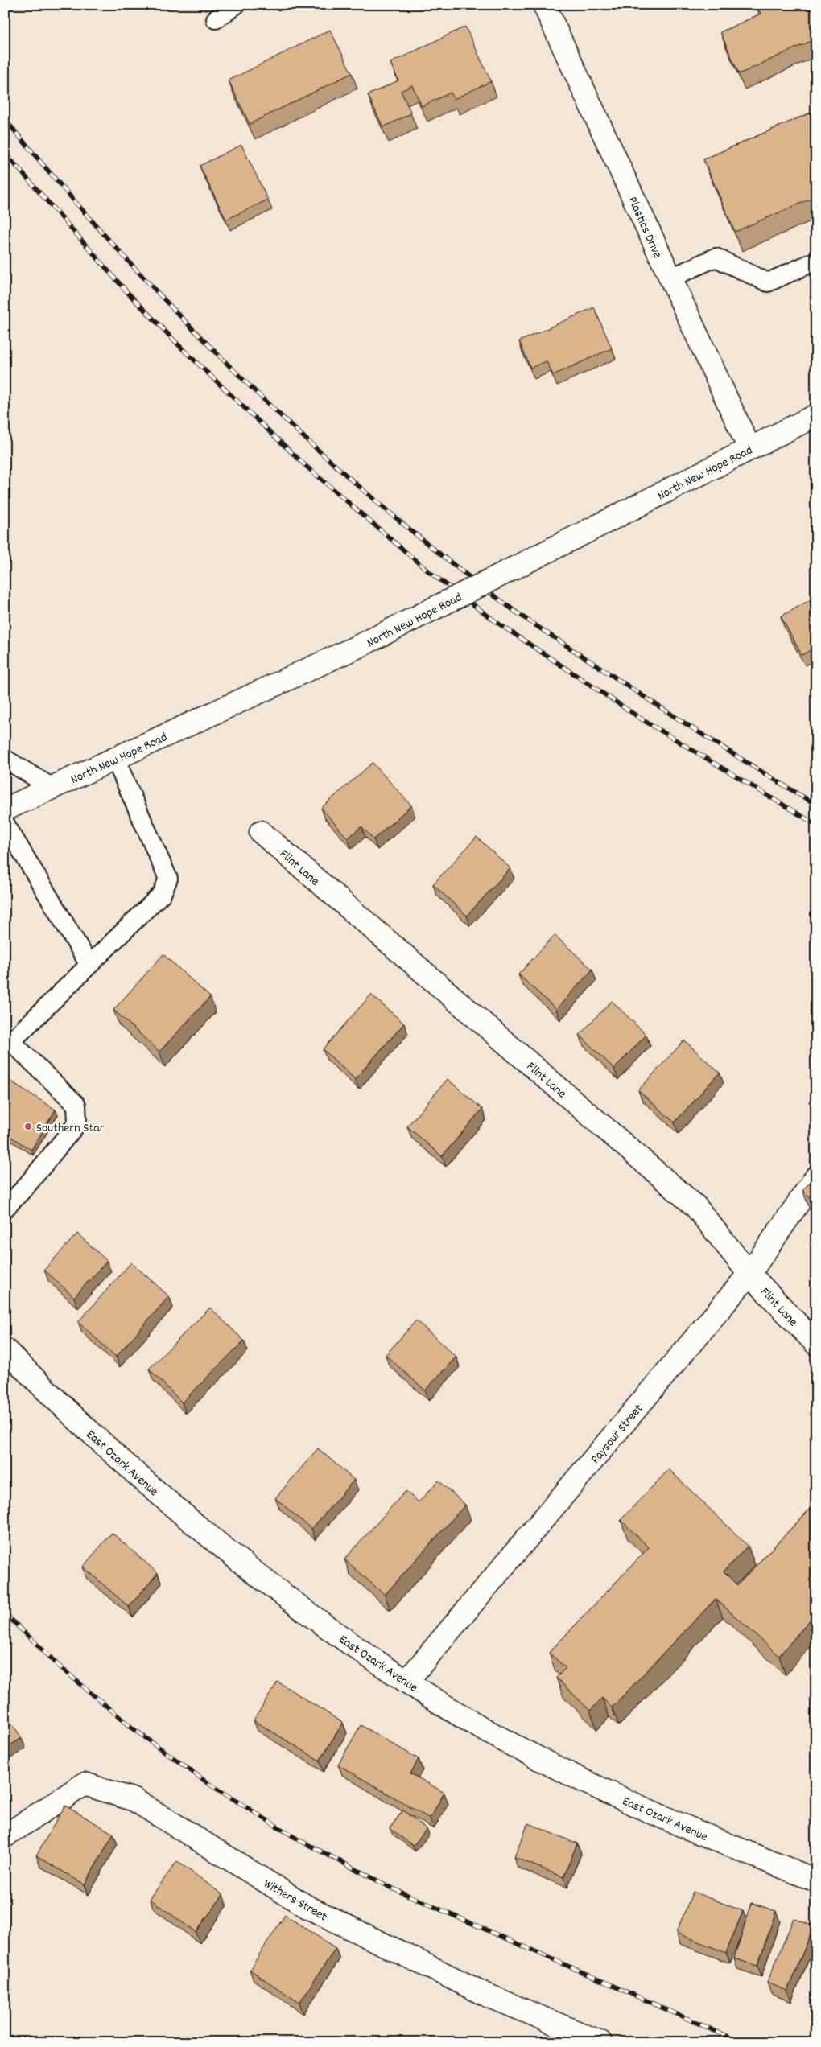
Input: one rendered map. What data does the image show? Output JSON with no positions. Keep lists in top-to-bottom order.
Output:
{
  "streets": {
    "street": [
      "Plastics Drive",
      "North New Hope Road",
      "Flint Lane",
      "Paysour Street",
      "East Ozark Avenue",
      "Withers Street"
    ]
  },
  "crossings": [
    ["Plastics Drive", "North New Hope Road"],
    ["Flint Lane", "Paysour Street"],
    ["Paysour Street", "East Ozark Avenue"]
  ],
  "places": ["Southern Star"]
}
